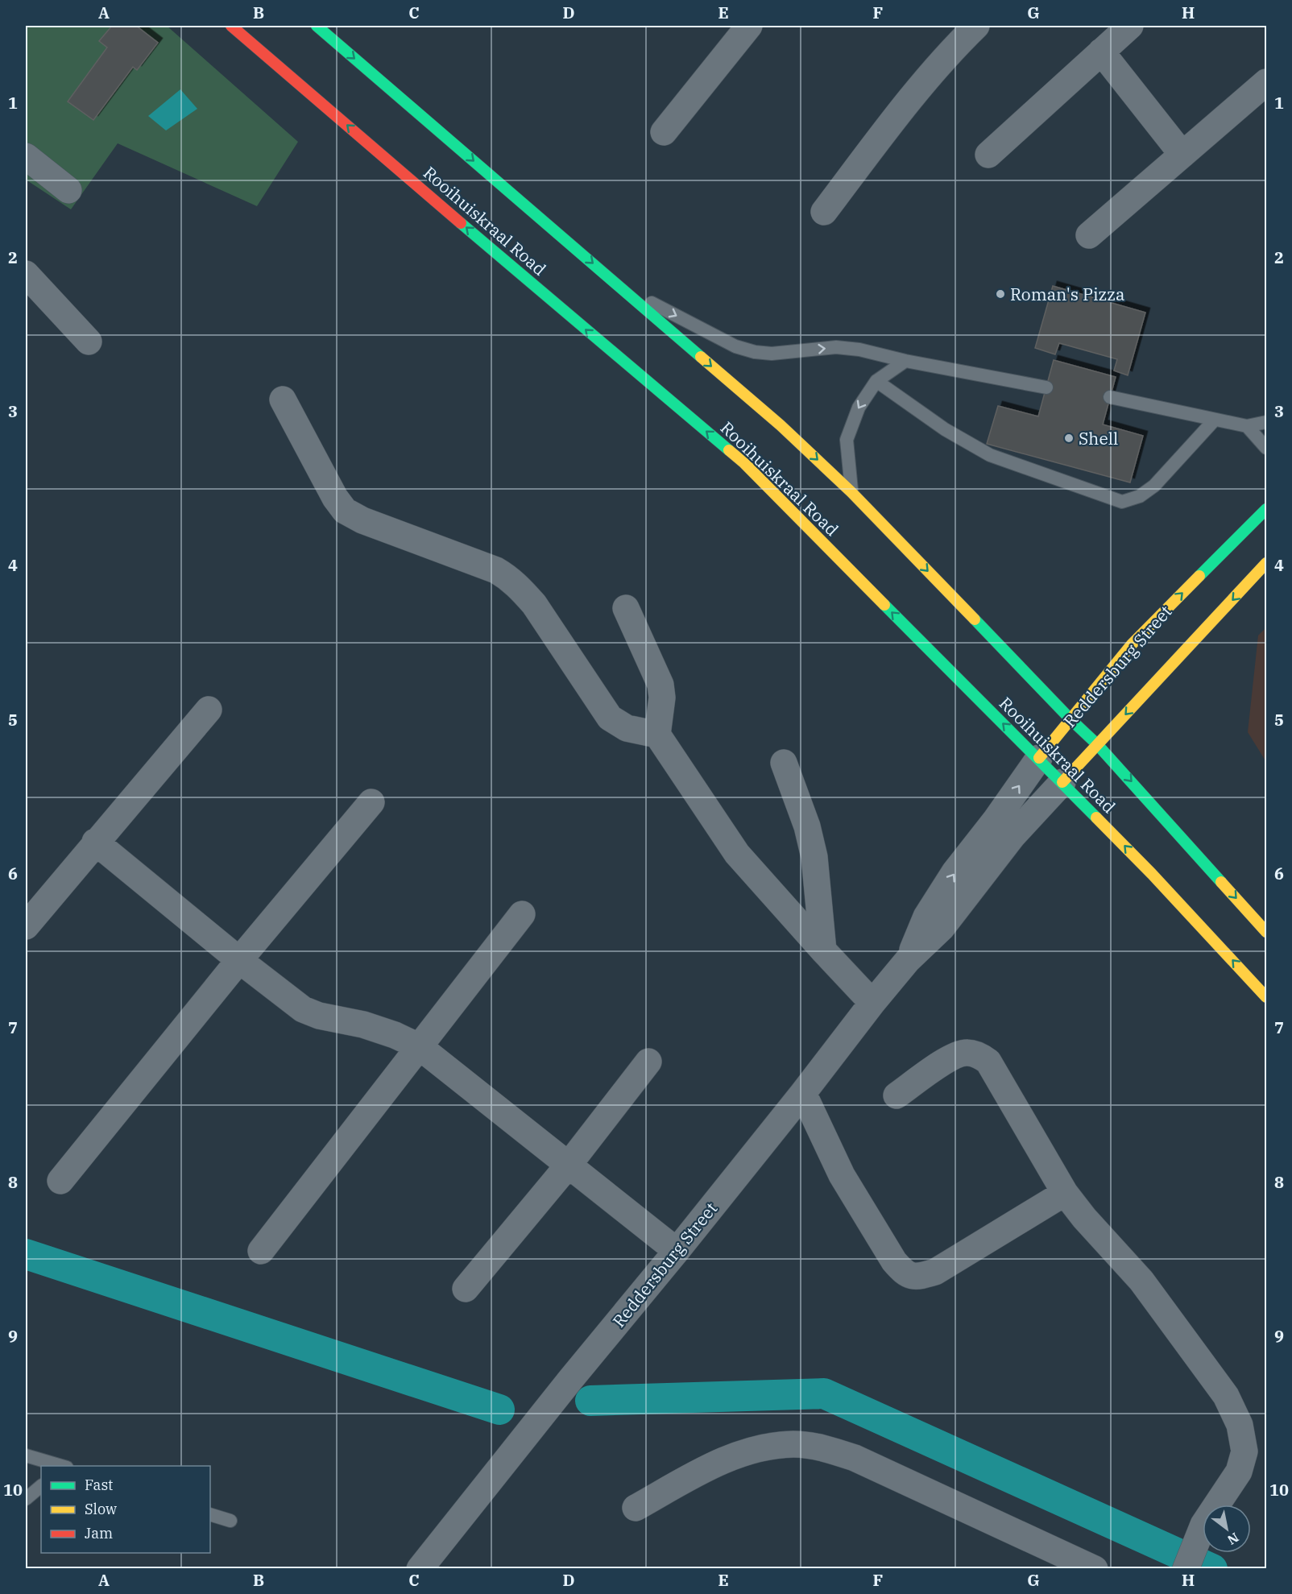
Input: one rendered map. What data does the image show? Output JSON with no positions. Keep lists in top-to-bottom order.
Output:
{
  "streets": {
    "main road": ["Rooihuiskraal Road", "Reddersburg Street"]
  },
  "crossings": [
    ["Rooihuiskraal Road", "Reddersburg Street"]
  ],
  "places": ["Roman's Pizza", "Shell"],
  "legend": ["Fast", "Slow", "Jam"],
  "north": "bottom right",
  "grid": {
    "columns": [
      "A",
      "B",
      "C",
      "D",
      "E",
      "F",
      "G",
      "H"
    ],
    "rows": [
      "1",
      "2",
      "3",
      "4",
      "5",
      "6",
      "7",
      "8",
      "9",
      "10"
    ]
  }
}
